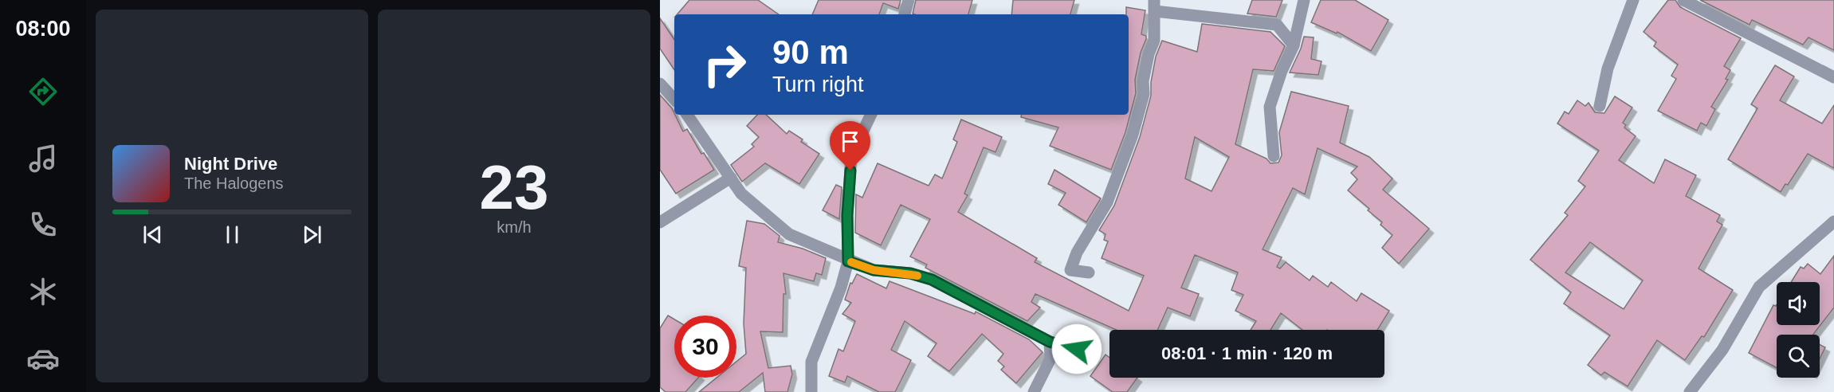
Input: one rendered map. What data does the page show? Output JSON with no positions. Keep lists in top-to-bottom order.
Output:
{
  "page": {
    "tabs": "08:00",
    "tile": ["23", "km/h"],
    "turn": ["90 m", "Turn right"],
    "song": ["Night Drive", "The Halogens"],
    "limit": "30",
    "trip": "08:01 · 1 min · 120 m"
  }
}
